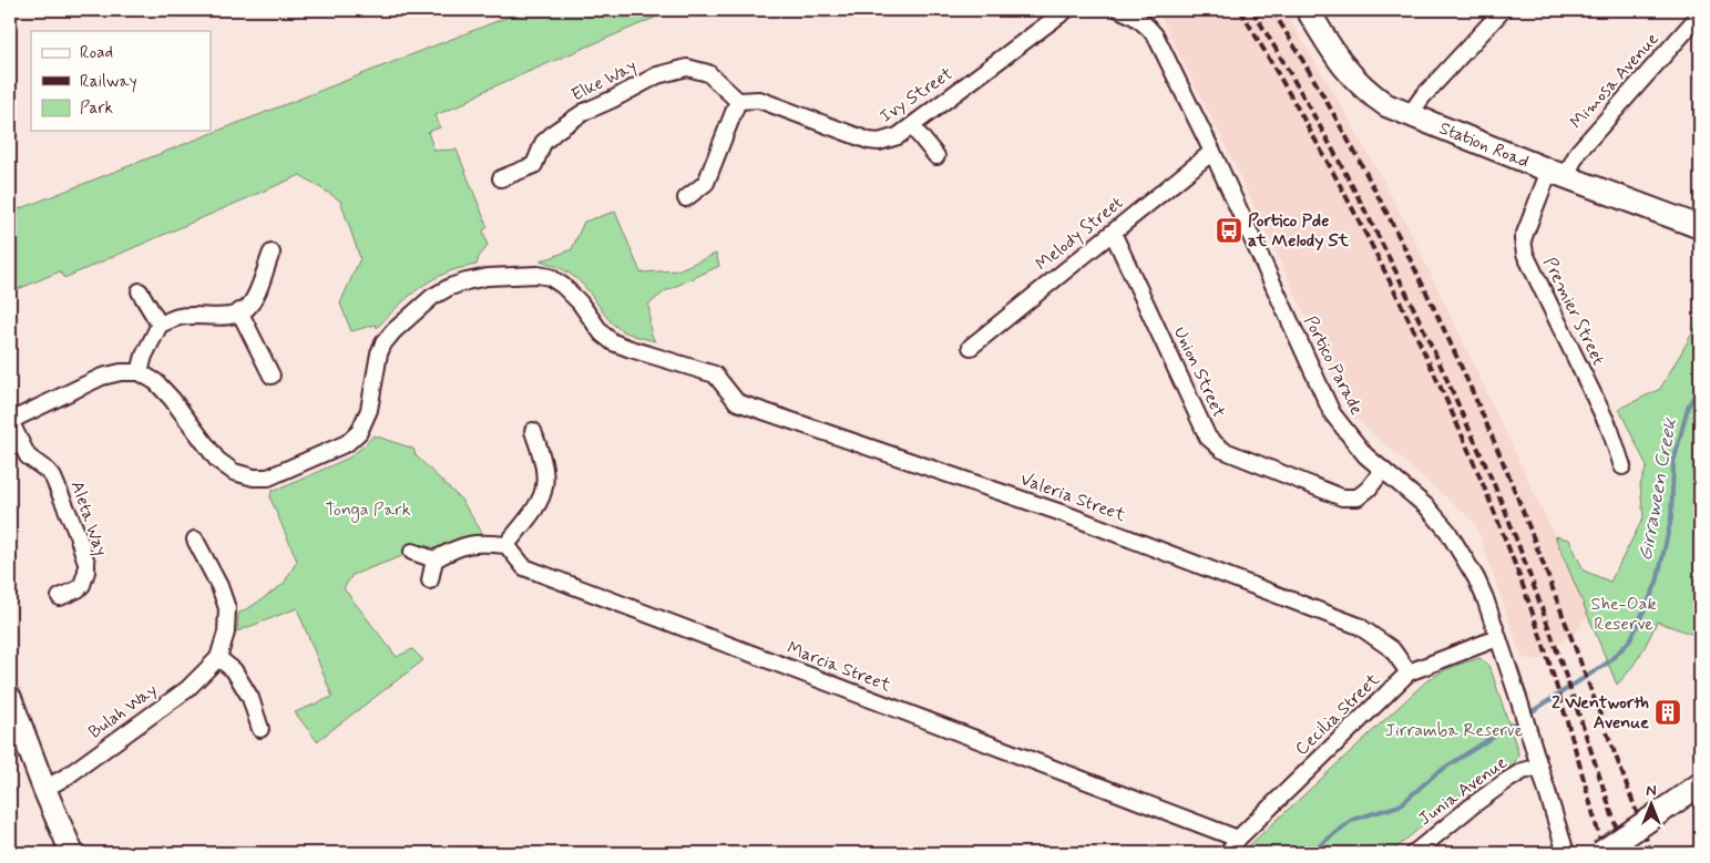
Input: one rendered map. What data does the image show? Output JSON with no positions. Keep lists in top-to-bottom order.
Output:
{
  "streets": {
    "main road": ["Station Road"],
    "street": [
      "Elke Way",
      "Mimosa Avenue",
      "Ivy Street",
      "Melody Street",
      "Premier Street",
      "Portico Parade",
      "Union Street",
      "Valeria Street",
      "Aleta Way",
      "Marcia Street",
      "Bulah Way",
      "Cecilia Street",
      "Junia Avenue"
    ]
  },
  "crossings": [
    ["Elke Way", "Ivy Street"],
    ["Mimosa Avenue", "Station Road"],
    ["Mimosa Avenue", "Premier Street"],
    ["Station Road", "Premier Street"],
    ["Melody Street", "Portico Parade"],
    ["Melody Street", "Union Street"],
    ["Portico Parade", "Union Street"],
    ["Portico Parade", "Cecilia Street"],
    ["Portico Parade", "Junia Avenue"],
    ["Valeria Street", "Cecilia Street"],
    ["Marcia Street", "Cecilia Street"]
  ],
  "water": ["Girraween Creek"],
  "parks": ["Tonga Park", "She-Oak Reserve", "Jirramba Reserve"],
  "places": {
    "bus stop": ["Portico Pde at Melody St"],
    "building": ["2 Wentworth Avenue"]
  },
  "legend": ["Road", "Railway", "Park"],
  "north": "top"
}
